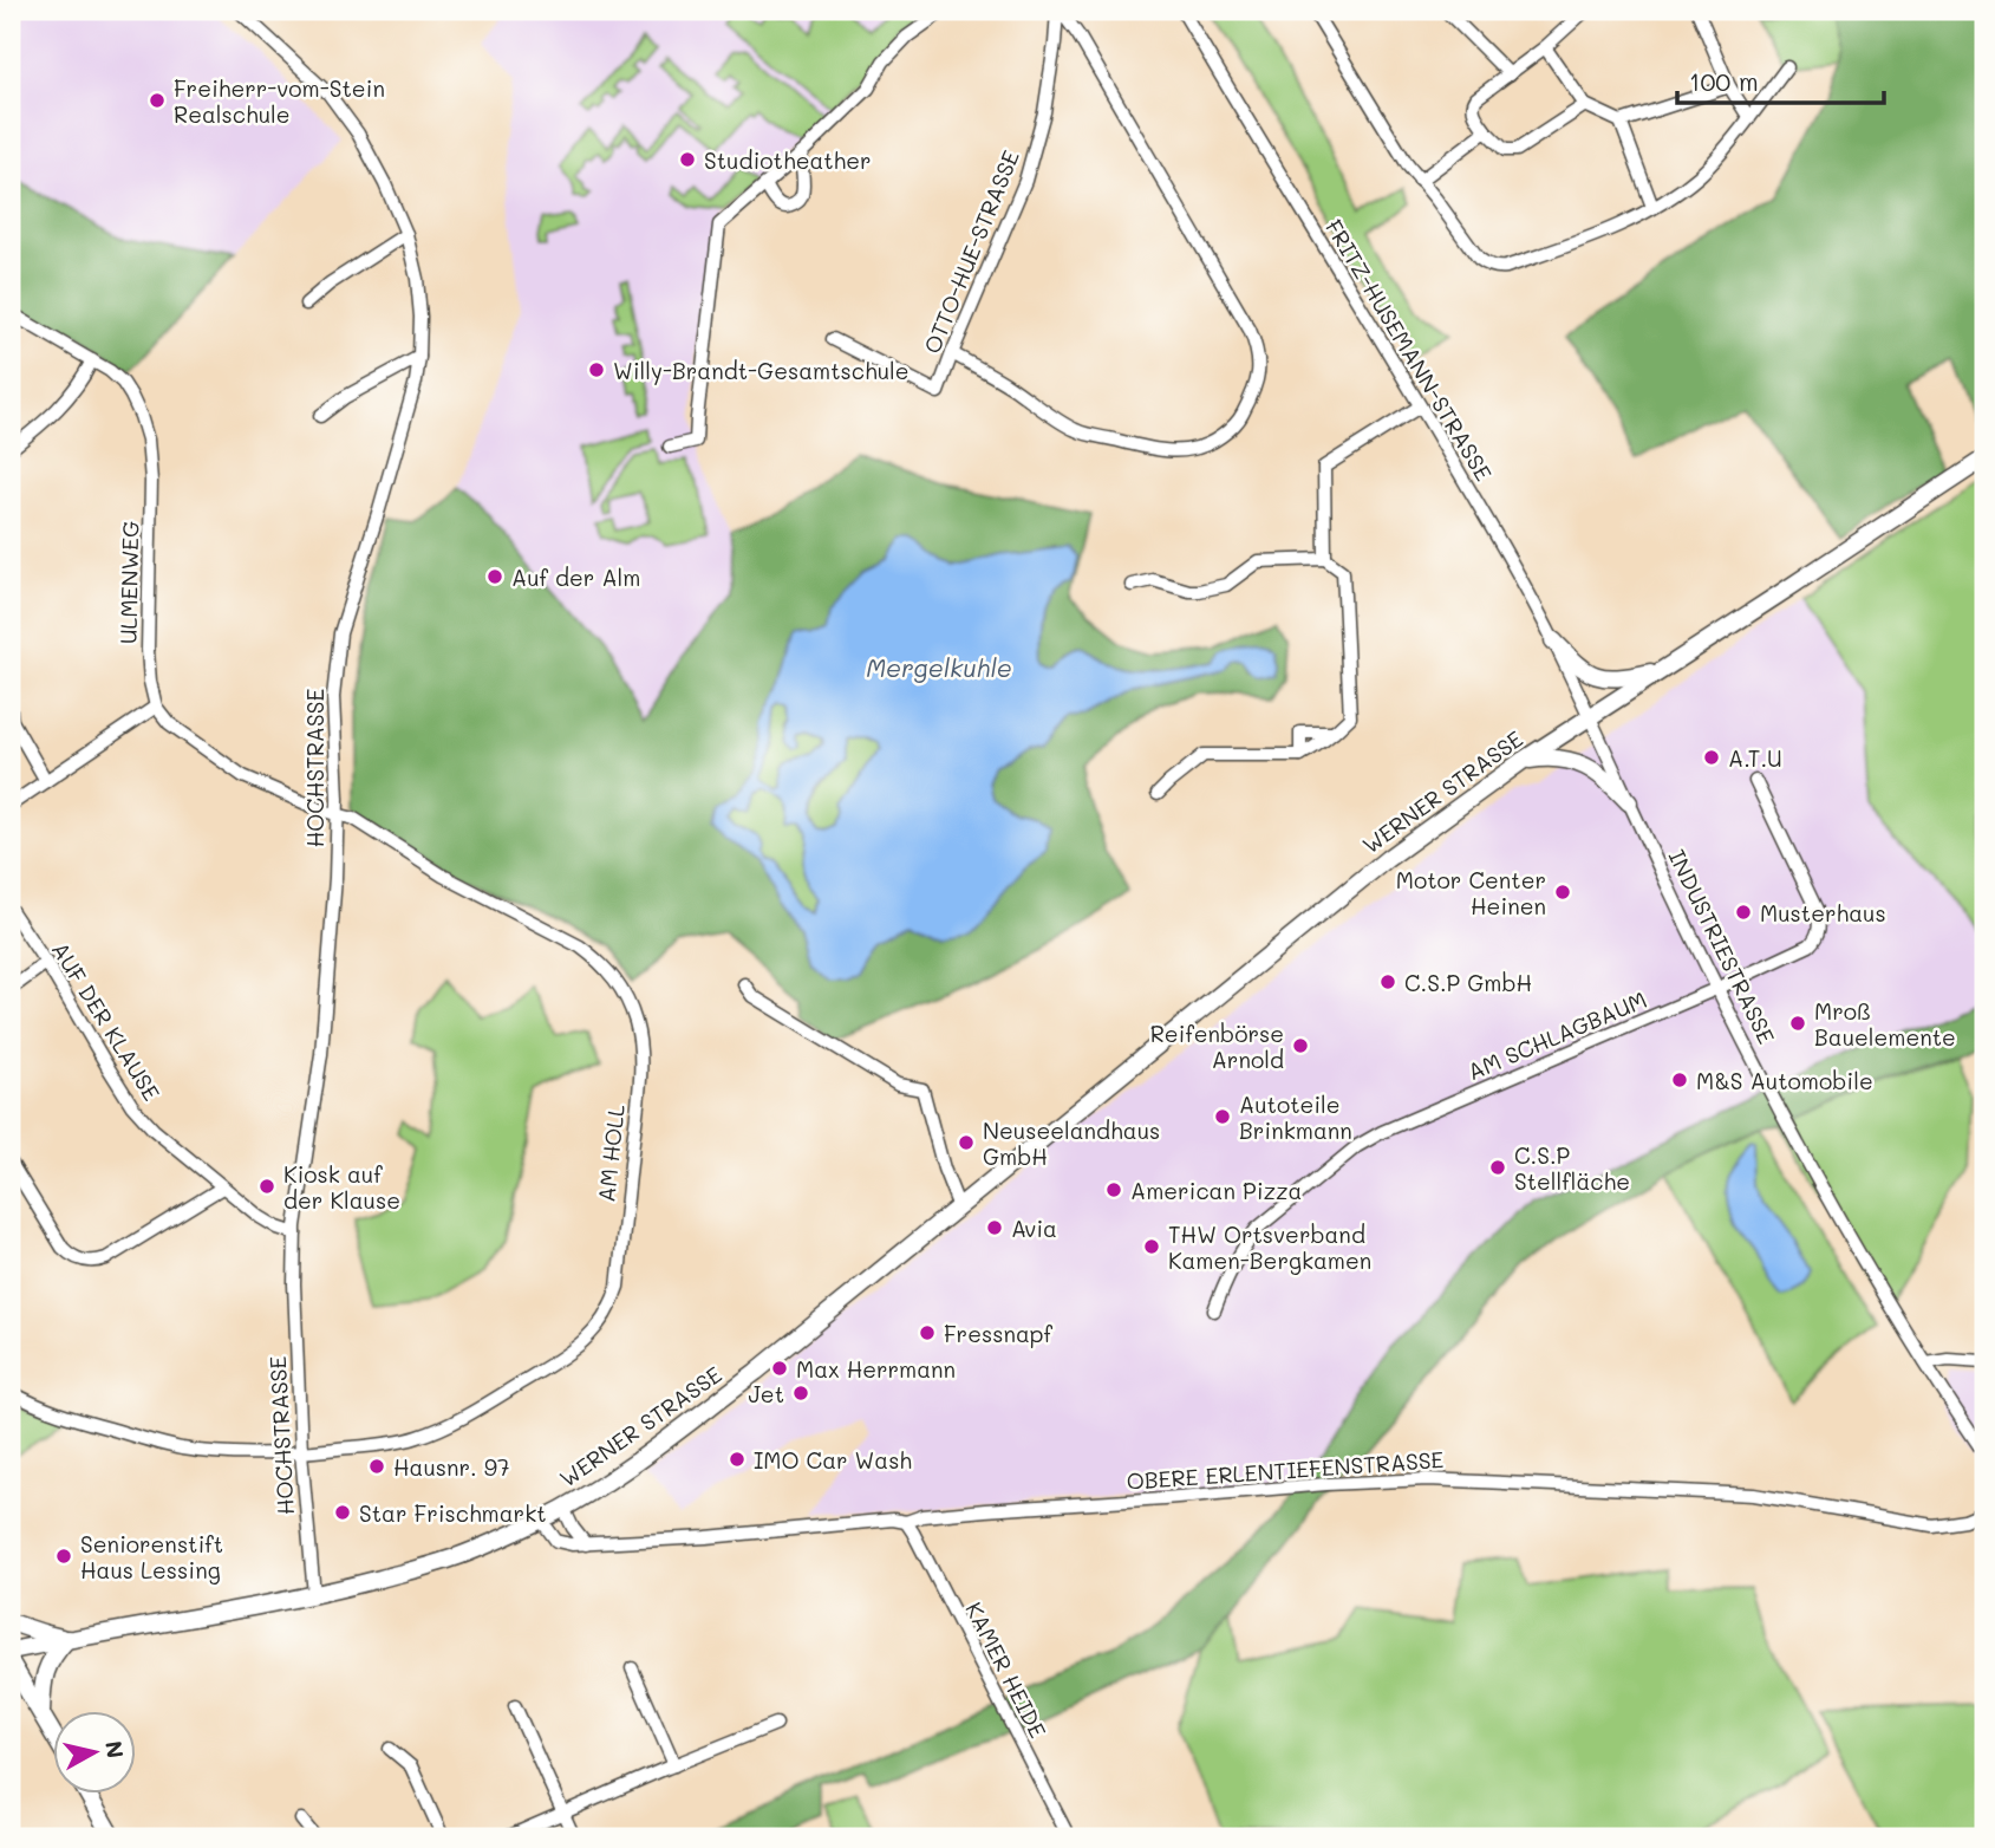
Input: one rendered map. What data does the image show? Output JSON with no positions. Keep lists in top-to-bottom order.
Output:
{
  "streets": {
    "main road": ["WERNER STRASSE"],
    "street": [
      "OTTO-HUE-STRASSE",
      "FRITZ-HUSEMANN-STRASSE",
      "ULMENWEG",
      "HOCHSTRASSE",
      "INDUSTRIESTRASSE",
      "AUF DER KLAUSE",
      "AM SCHLAGBAUM",
      "AM HOLL",
      "OBERE ERLENTIEFENSTRASSE",
      "KAMER HEIDE"
    ]
  },
  "crossings": [
    ["FRITZ-HUSEMANN-STRASSE", "WERNER STRASSE"],
    ["FRITZ-HUSEMANN-STRASSE", "INDUSTRIESTRASSE"],
    ["HOCHSTRASSE", "WERNER STRASSE"],
    ["HOCHSTRASSE", "AUF DER KLAUSE"],
    ["HOCHSTRASSE", "AM HOLL"],
    ["WERNER STRASSE", "INDUSTRIESTRASSE"],
    ["WERNER STRASSE", "OBERE ERLENTIEFENSTRASSE"],
    ["INDUSTRIESTRASSE", "AM SCHLAGBAUM"],
    ["OBERE ERLENTIEFENSTRASSE", "KAMER HEIDE"]
  ],
  "water": ["Mergelkuhle"],
  "places": [
    "Freiherr-vom-Stein Realschule",
    "Studiotheather",
    "Willy-Brandt-Gesamtschule",
    "Auf der Alm",
    "A.T.U",
    "Motor Center Heinen",
    "Musterhaus",
    "C.S.P GmbH",
    "Mroß Bauelemente",
    "Reifenbörse Arnold",
    "M&S Automobile",
    "Autoteile Brinkmann",
    "Neuseelandhaus GmbH",
    "C.S.P Stellfläche",
    "Kiosk auf der Klause",
    "American Pizza",
    "Avia",
    "THW Ortsverband Kamen-Bergkamen",
    "Fressnapf",
    "Max Herrmann",
    "Jet",
    "IMO Car Wash",
    "Hausnr. 97",
    "Star Frischmarkt",
    "Seniorenstift Haus Lessing"
  ],
  "scale_bar": "100 m",
  "north": "right"
}
